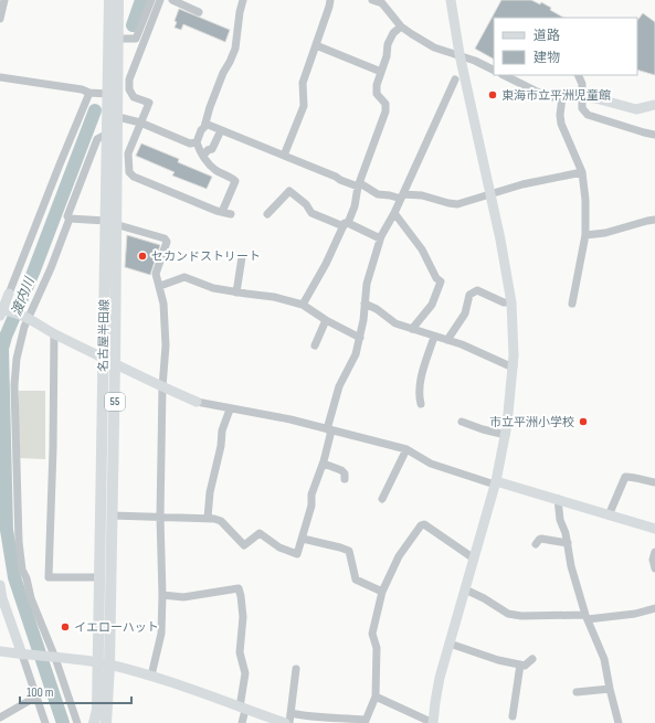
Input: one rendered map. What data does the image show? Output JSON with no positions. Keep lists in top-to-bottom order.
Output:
{
  "streets": {
    "main road": ["名古屋半田線", "55"]
  },
  "water": ["渡内川"],
  "places": [
    "東海市立平洲児童館",
    "セカンドストリート",
    "市立平洲小学校",
    "イエローハット"
  ],
  "legend": ["道路", "建物"],
  "scale_bar": "100 m"
}
